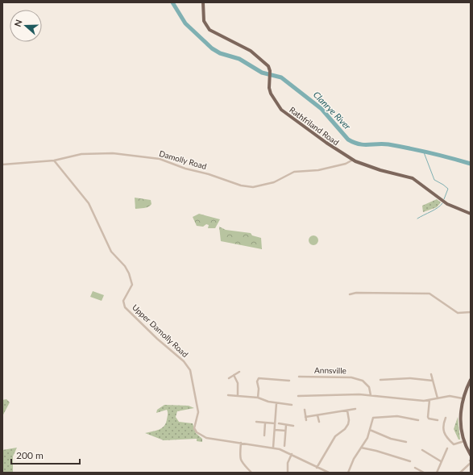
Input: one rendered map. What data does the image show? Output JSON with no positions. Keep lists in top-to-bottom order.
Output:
{
  "streets": {
    "main road": ["Rathfriland Road"],
    "street": ["Damolly Road", "Upper Damolly Road", "Annsville"]
  },
  "crossings": [
    ["Rathfriland Road", "Damolly Road"],
    ["Damolly Road", "Upper Damolly Road"]
  ],
  "water": ["Clanrye River"],
  "scale_bar": "200 m",
  "north": "left"
}
